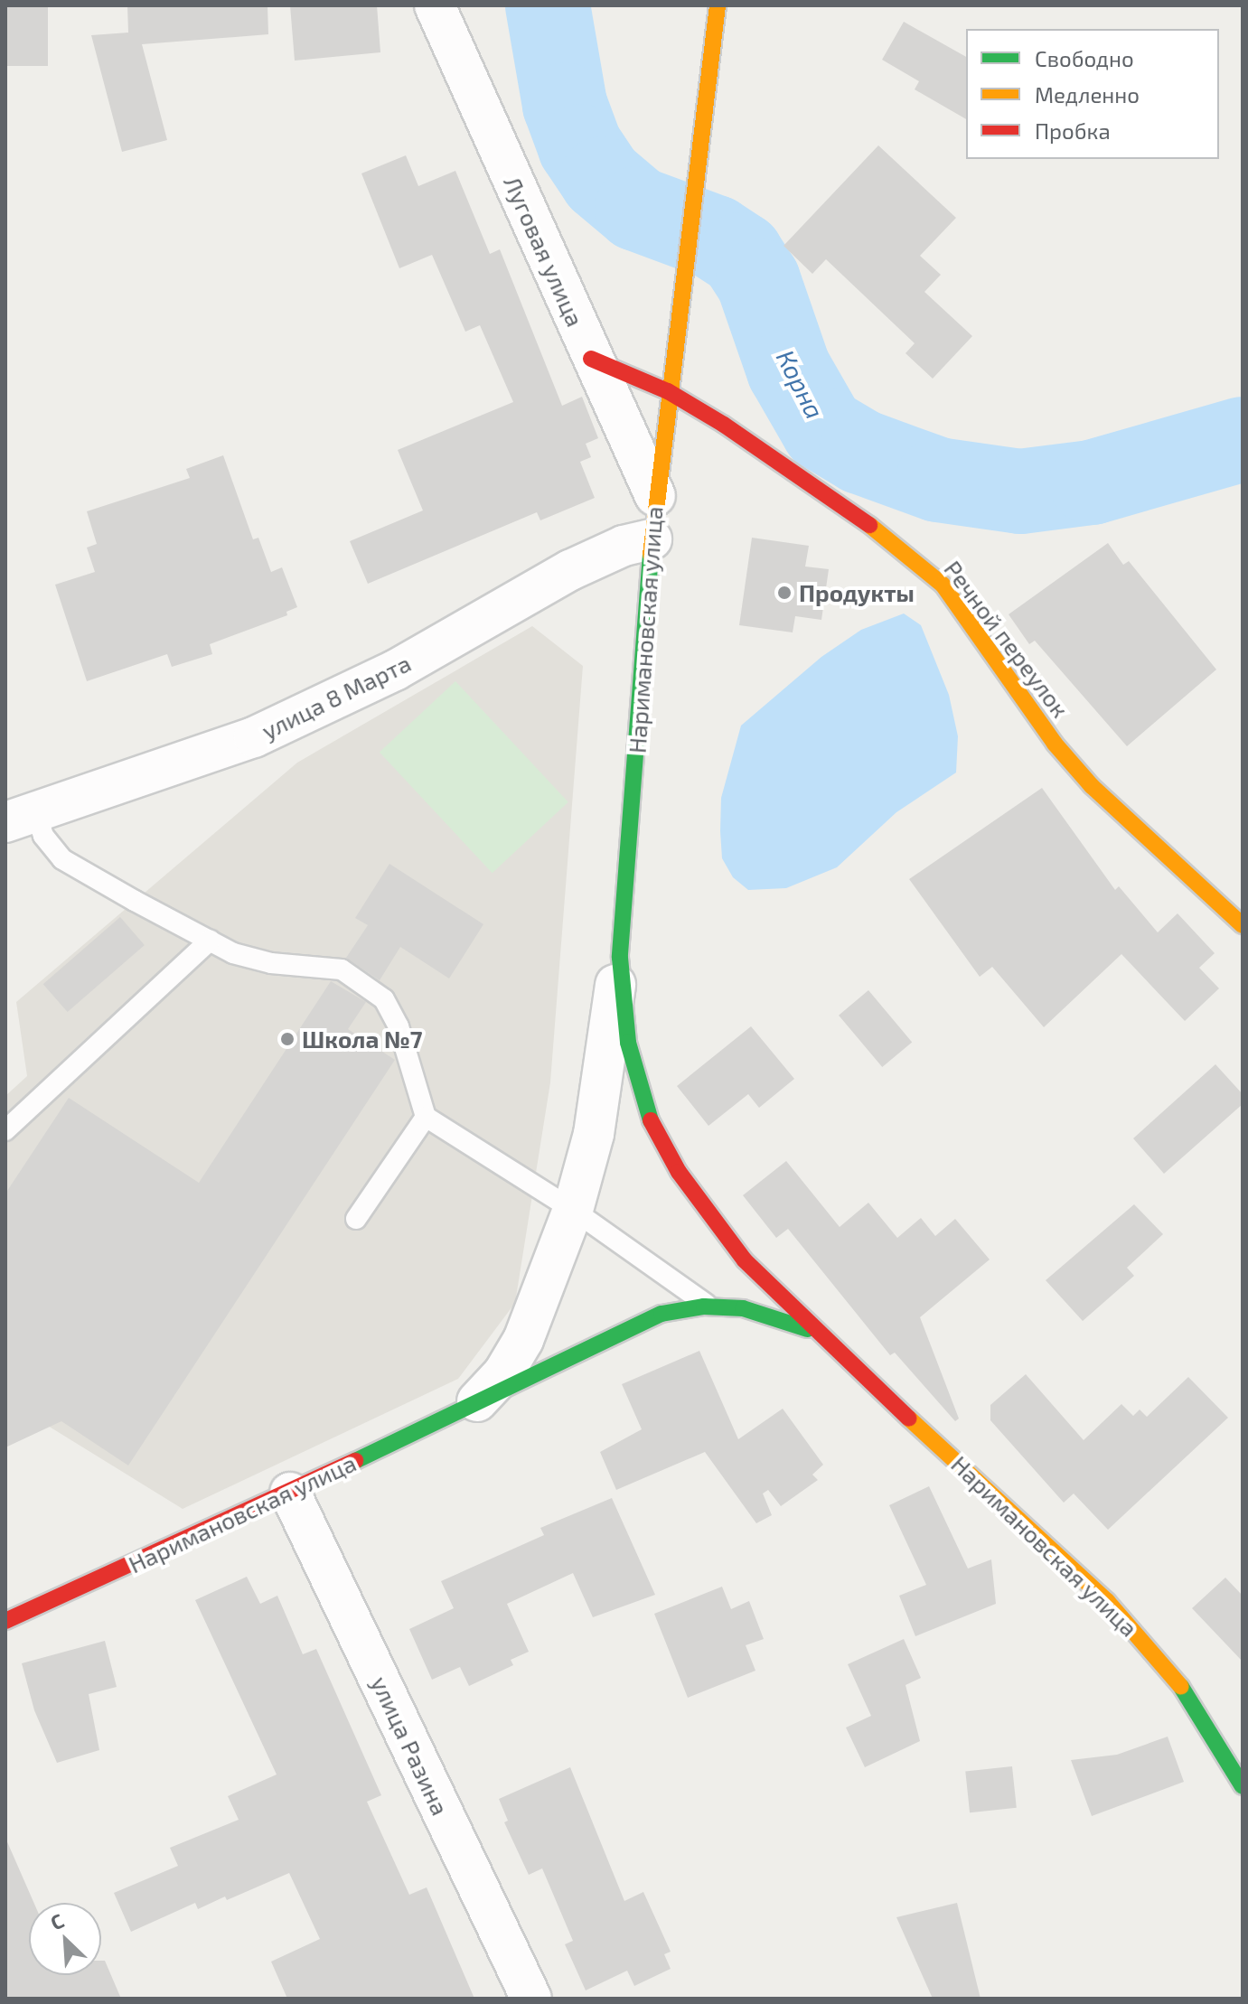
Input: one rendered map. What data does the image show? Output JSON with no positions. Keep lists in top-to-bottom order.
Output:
{
  "streets": {
    "street": [
      "Луговая улица",
      "Наримановская улица",
      "Речной переулок",
      "улица 8 Марта",
      "улица Разина"
    ]
  },
  "crossings": [
    ["Луговая улица", "Наримановская улица"],
    ["Луговая улица", "Речной переулок"],
    ["Наримановская улица", "Речной переулок"],
    ["Наримановская улица", "улица 8 Марта"],
    ["Наримановская улица", "улица Разина"]
  ],
  "water": ["Корна"],
  "places": ["Продукты", "Школа №7"],
  "legend": ["Свободно", "Медленно", "Пробка"],
  "north": "top left"
}
